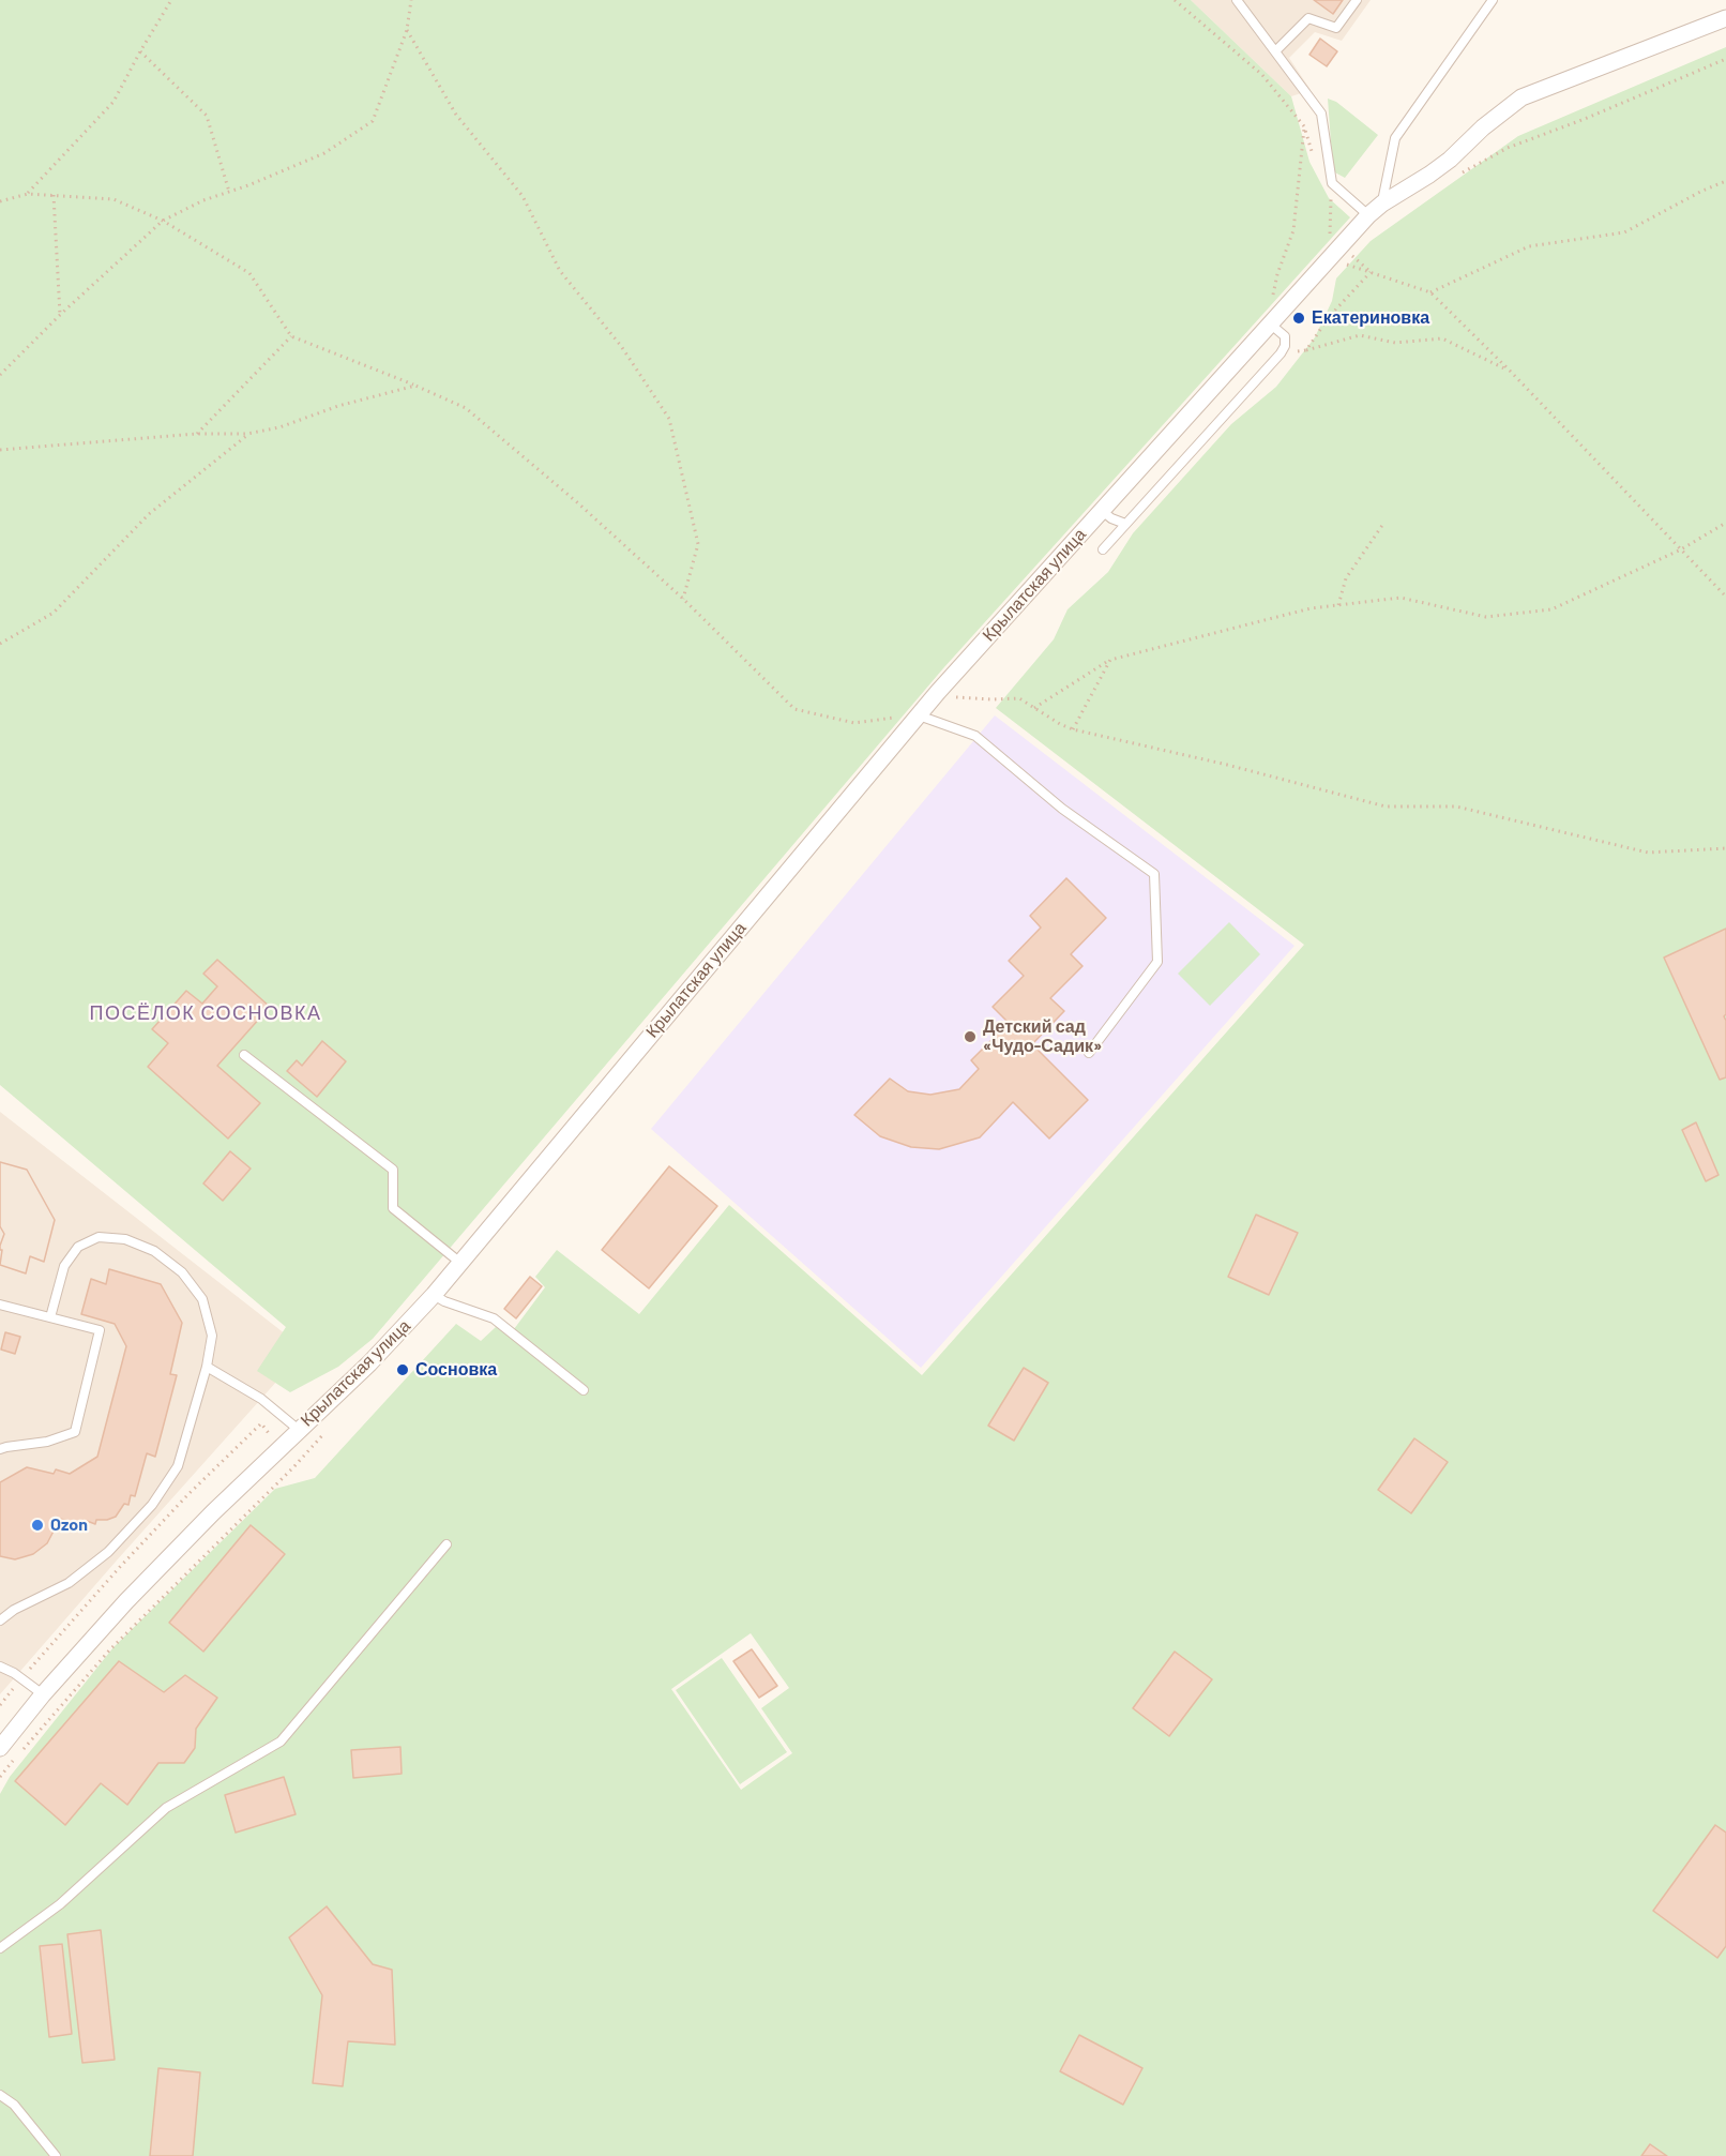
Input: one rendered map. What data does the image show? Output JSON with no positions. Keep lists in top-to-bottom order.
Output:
{
  "streets": {
    "street": ["Крылатская улица"]
  },
  "districts": ["ПОСЁЛОК СОСНОВКА"],
  "places": [
    "Екатериновка",
    "Детский сад «Чудо-Садик»",
    "Сосновка",
    "Ozon"
  ]
}
